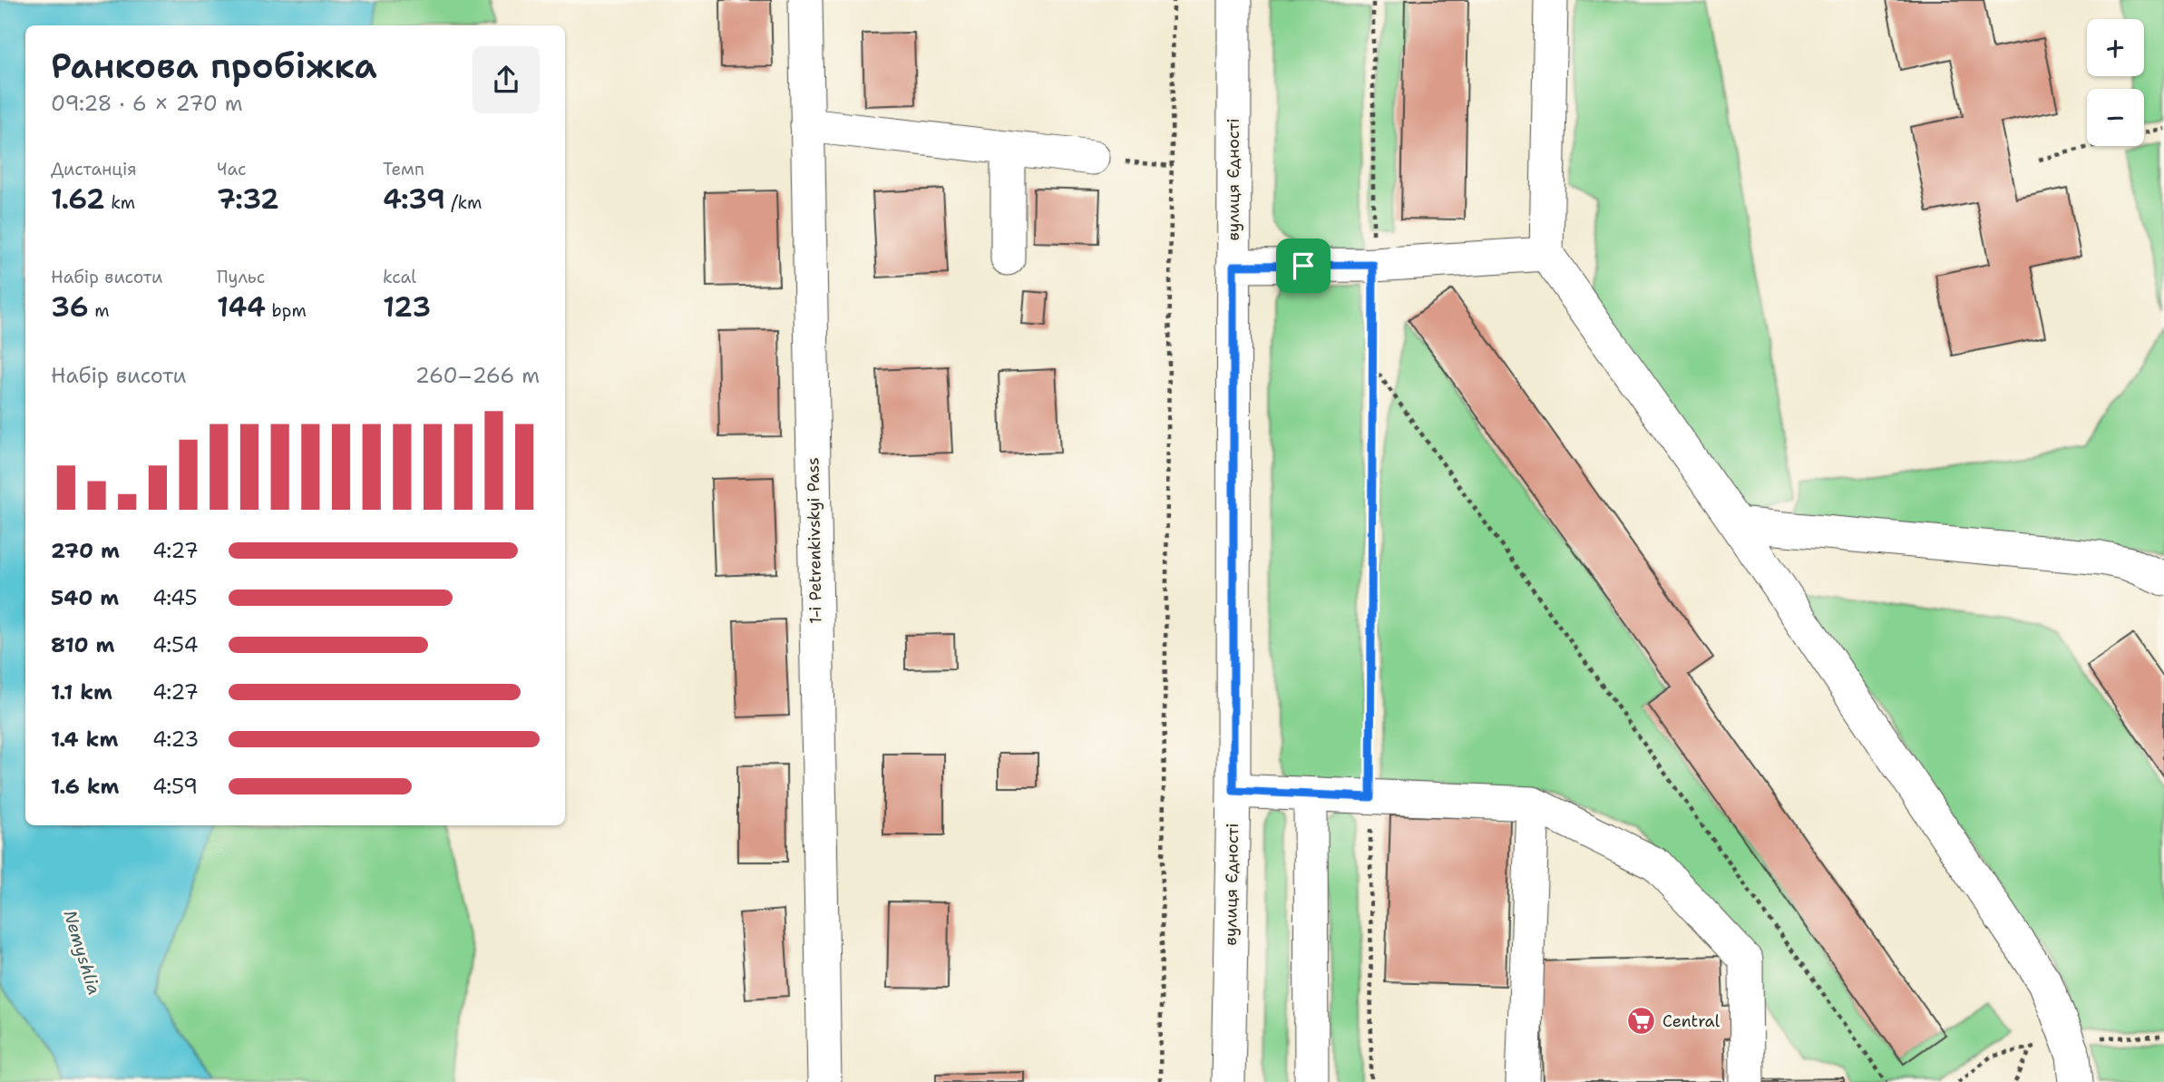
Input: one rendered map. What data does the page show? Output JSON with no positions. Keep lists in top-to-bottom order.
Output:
{
  "streets": {
    "street": ["вулиця Єдності", "1-i Petrenkivskyi Pass"]
  },
  "water": ["Nemyshlia"],
  "places": {
    "supermarket": ["Central"]
  },
  "page": {
    "map_buttons": ["+", "−"],
    "heading": ["Ранкова пробіжка", "09:28 · 6 × 270 m"],
    "stats": [
      ["Дистанція", "1.62 km"],
      ["Час", "7:32"],
      ["Темп", "4:39 /km"],
      ["Набір висоти", "36 m"],
      ["Пульс", "144 bpm"],
      ["kcal", "123"]
    ],
    "chart": ["Набір висоти", "260–266 m"],
    "list": [
      {
        "name": "270 m",
        "note": "4:27"
      },
      {
        "name": "540 m",
        "note": "4:45"
      },
      {
        "name": "810 m",
        "note": "4:54"
      },
      {
        "name": "1.1 km",
        "note": "4:27"
      },
      {
        "name": "1.4 km",
        "note": "4:23"
      },
      {
        "name": "1.6 km",
        "note": "4:59"
      }
    ]
  }
}
